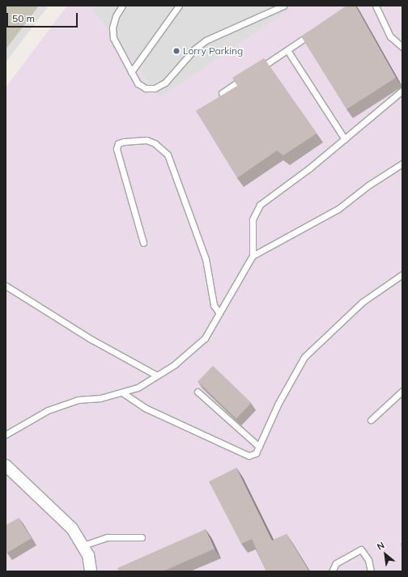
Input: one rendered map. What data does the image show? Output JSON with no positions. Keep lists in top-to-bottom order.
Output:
{
  "places": ["Lorry Parking"],
  "scale_bar": "50 m",
  "north": "top left"
}
